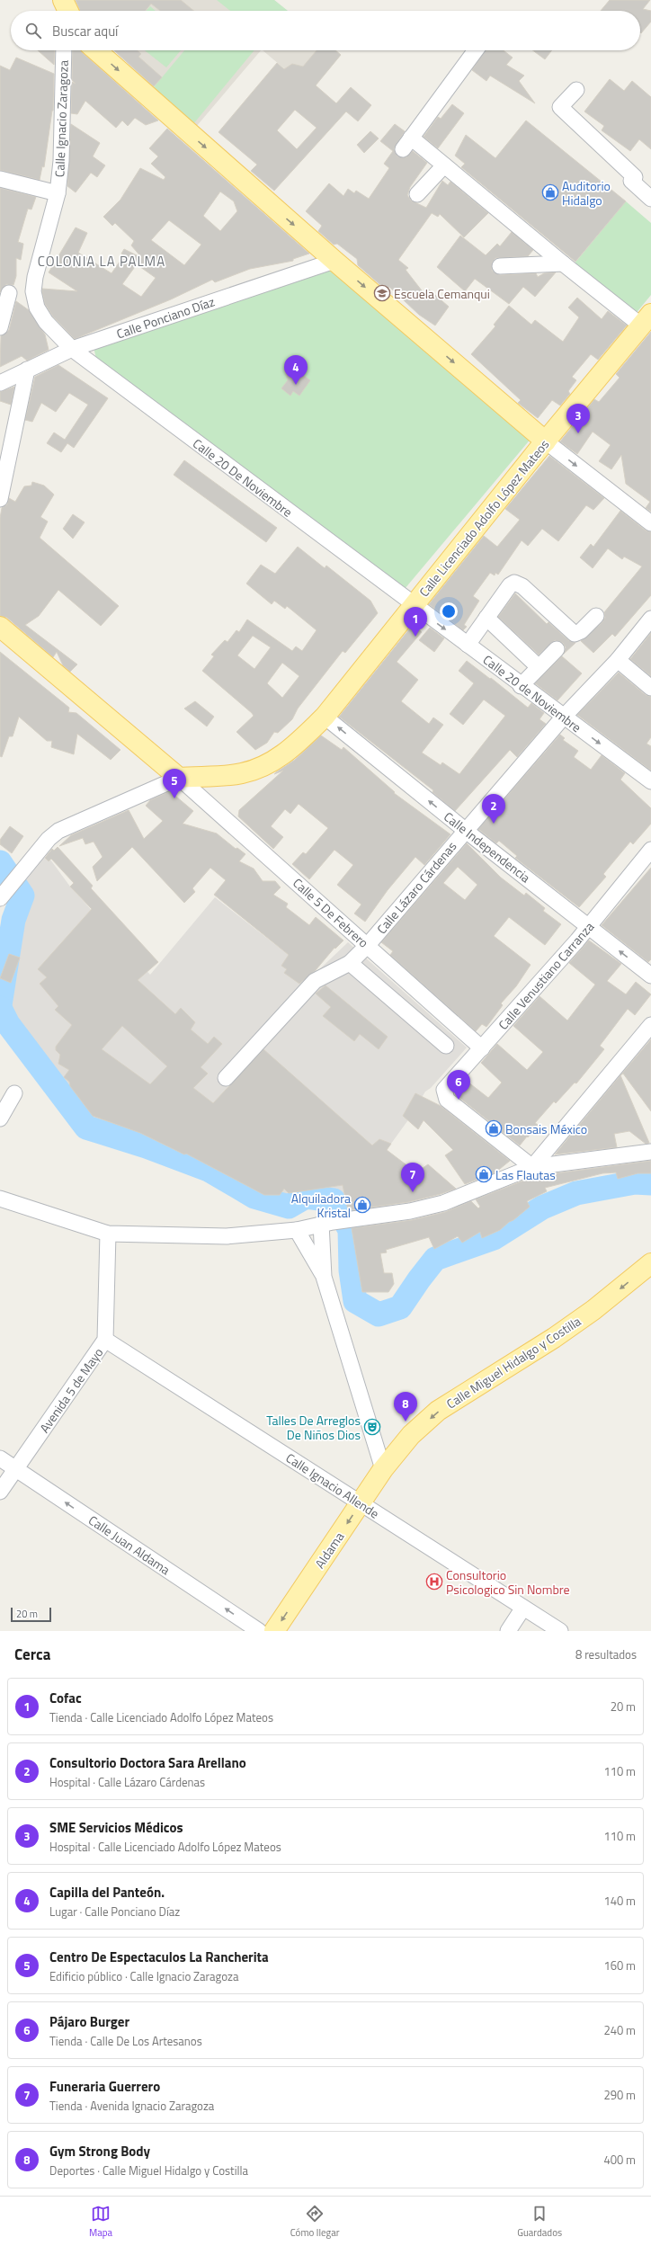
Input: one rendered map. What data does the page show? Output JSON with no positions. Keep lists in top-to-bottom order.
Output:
{
  "streets": {
    "main road": ["Calle Licenciado Adolfo López Mateos", "Calle Miguel Hidalgo y Costilla", "Aldama"],
    "street": [
      "Calle Ignacio Zaragoza",
      "Calle Ponciano Díaz",
      "Calle 20 De Noviembre",
      "Calle 20 de Noviembre",
      "Calle Independencia",
      "Calle Lázaro Cárdenas",
      "Calle 5 De Febrero",
      "Calle Venustiano Carranza",
      "Avenida 5 de Mayo",
      "Calle Ignacio Allende",
      "Calle Juan Aldama"
    ]
  },
  "crossings": [
    ["Calle Ignacio Zaragoza", "Calle Ponciano Díaz"],
    ["Calle Ignacio Zaragoza", "Calle 20 De Noviembre"],
    ["Calle Ponciano Díaz", "Calle 20 De Noviembre"],
    ["Calle 20 De Noviembre", "Calle Licenciado Adolfo López Mateos"],
    ["Calle 20 De Noviembre", "Calle 20 de Noviembre"],
    ["Calle Licenciado Adolfo López Mateos", "Calle 20 de Noviembre"],
    ["Calle Licenciado Adolfo López Mateos", "Calle Independencia"],
    ["Calle Licenciado Adolfo López Mateos", "Calle 5 De Febrero"],
    ["Calle 20 de Noviembre", "Calle Lázaro Cárdenas"],
    ["Calle Independencia", "Calle Lázaro Cárdenas"],
    ["Calle Independencia", "Calle Venustiano Carranza"],
    ["Calle Lázaro Cárdenas", "Calle 5 De Febrero"],
    ["Calle 5 De Febrero", "Calle Venustiano Carranza"],
    ["Calle Miguel Hidalgo y Costilla", "Aldama"],
    ["Avenida 5 de Mayo", "Calle Ignacio Allende"],
    ["Avenida 5 de Mayo", "Calle Juan Aldama"],
    ["Calle Ignacio Allende", "Aldama"]
  ],
  "one_way": [
    "Calle 20 de Noviembre",
    "Calle Independencia",
    "Calle Miguel Hidalgo y Costilla",
    "Calle Juan Aldama",
    "Aldama"
  ],
  "districts": ["COLONIA LA PALMA"],
  "places": {
    "shop": [
      "Auditorio Hidalgo",
      "Bonsais México",
      "Las Flautas",
      "Alquiladora Kristal"
    ],
    "school or university": ["Escuela Cemanqui"],
    "theatre": ["Talles De Arreglos De Niños Dios"],
    "hospital": ["Consultorio Psicologico Sin Nombre"]
  },
  "scale_bar": "20 m",
  "page": {
    "search": "Buscar aquí",
    "pins": [
      "4",
      "3",
      "1",
      "5",
      "2",
      "6",
      "7",
      "8"
    ],
    "scale": "20 m",
    "heading": ["Cerca", "8 resultados"],
    "list": [
      {
        "mark": "1",
        "name": "Cofac",
        "note": "Tienda · Calle Licenciado Adolfo López Mateos",
        "value": "20 m"
      },
      {
        "mark": "2",
        "name": "Consultorio Doctora Sara Arellano",
        "note": "Hospital · Calle Lázaro Cárdenas",
        "value": "110 m"
      },
      {
        "mark": "3",
        "name": "SME Servicios Médicos",
        "note": "Hospital · Calle Licenciado Adolfo López Mateos",
        "value": "110 m"
      },
      {
        "mark": "4",
        "name": "Capilla del Panteón.",
        "note": "Lugar · Calle Ponciano Díaz",
        "value": "140 m"
      },
      {
        "mark": "5",
        "name": "Centro De Espectaculos La Rancherita",
        "note": "Edificio público · Calle Ignacio Zaragoza",
        "value": "160 m"
      },
      {
        "mark": "6",
        "name": "Pájaro Burger",
        "note": "Tienda · Calle De Los Artesanos",
        "value": "240 m"
      },
      {
        "mark": "7",
        "name": "Funeraria Guerrero",
        "note": "Tienda · Avenida Ignacio Zaragoza",
        "value": "290 m"
      },
      {
        "mark": "8",
        "name": "Gym Strong Body",
        "note": "Deportes · Calle Miguel Hidalgo y Costilla",
        "value": "400 m"
      }
    ],
    "nav": ["Mapa", "Cómo llegar", "Guardados"]
  }
}
